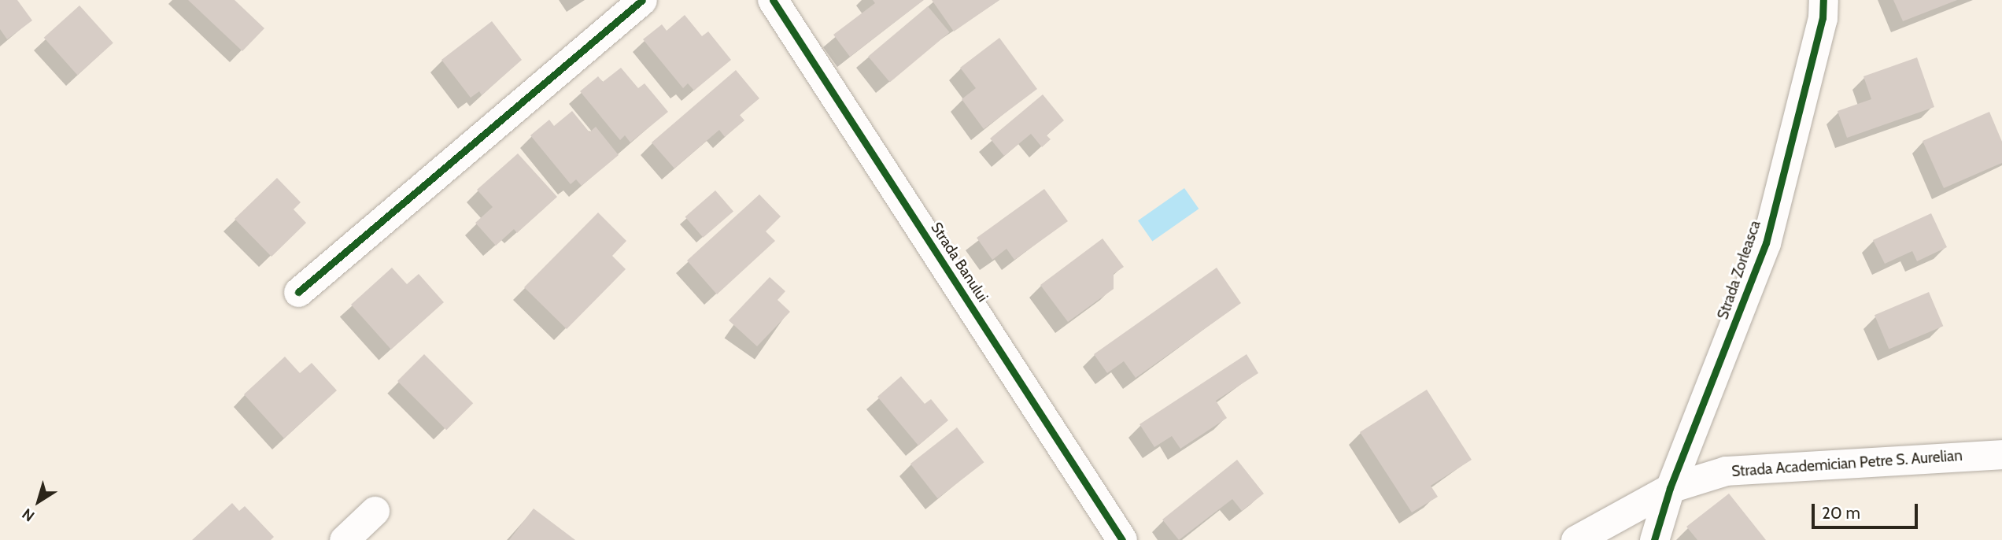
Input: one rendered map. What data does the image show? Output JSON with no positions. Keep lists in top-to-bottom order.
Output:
{
  "streets": {
    "street": ["Strada Banului", "Strada Zorleasca", "Strada Academician Petre S. Aurelian"]
  },
  "crossings": [
    ["Strada Zorleasca", "Strada Academician Petre S. Aurelian"]
  ],
  "scale_bar": "20 m",
  "north": "bottom left"
}
